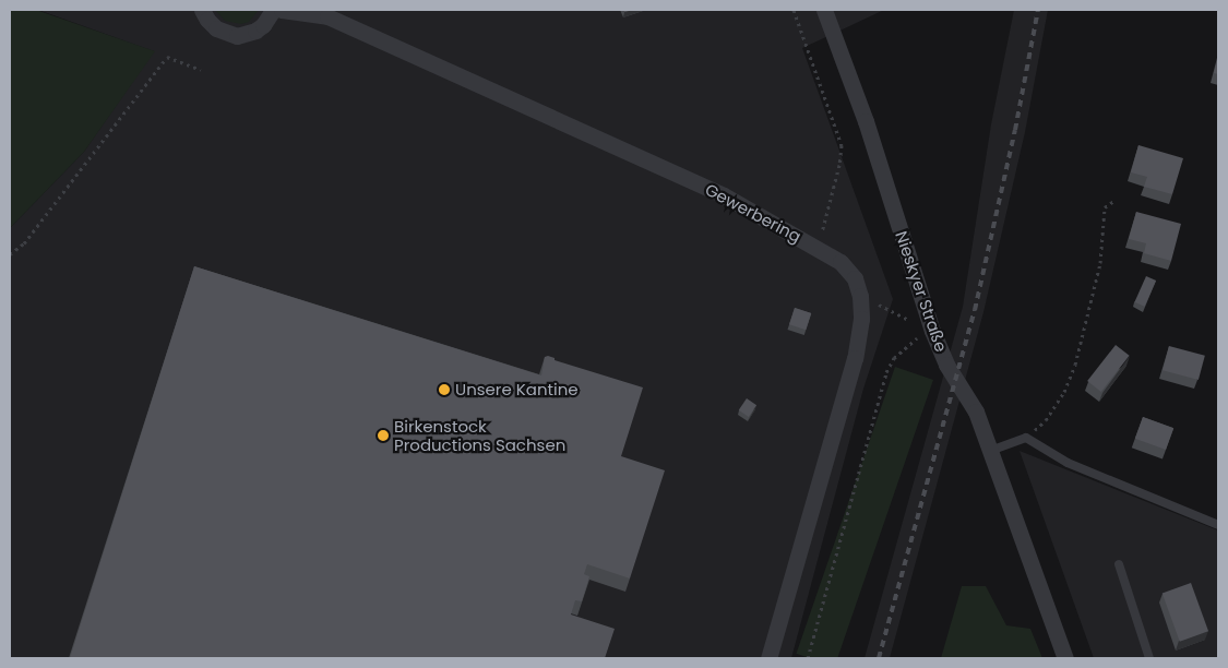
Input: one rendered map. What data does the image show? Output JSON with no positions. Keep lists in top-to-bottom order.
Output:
{
  "streets": {
    "street": ["Gewerbering", "Nieskyer Straße"]
  },
  "places": ["Unsere Kantine", "Birkenstock Productions Sachsen"]
}
